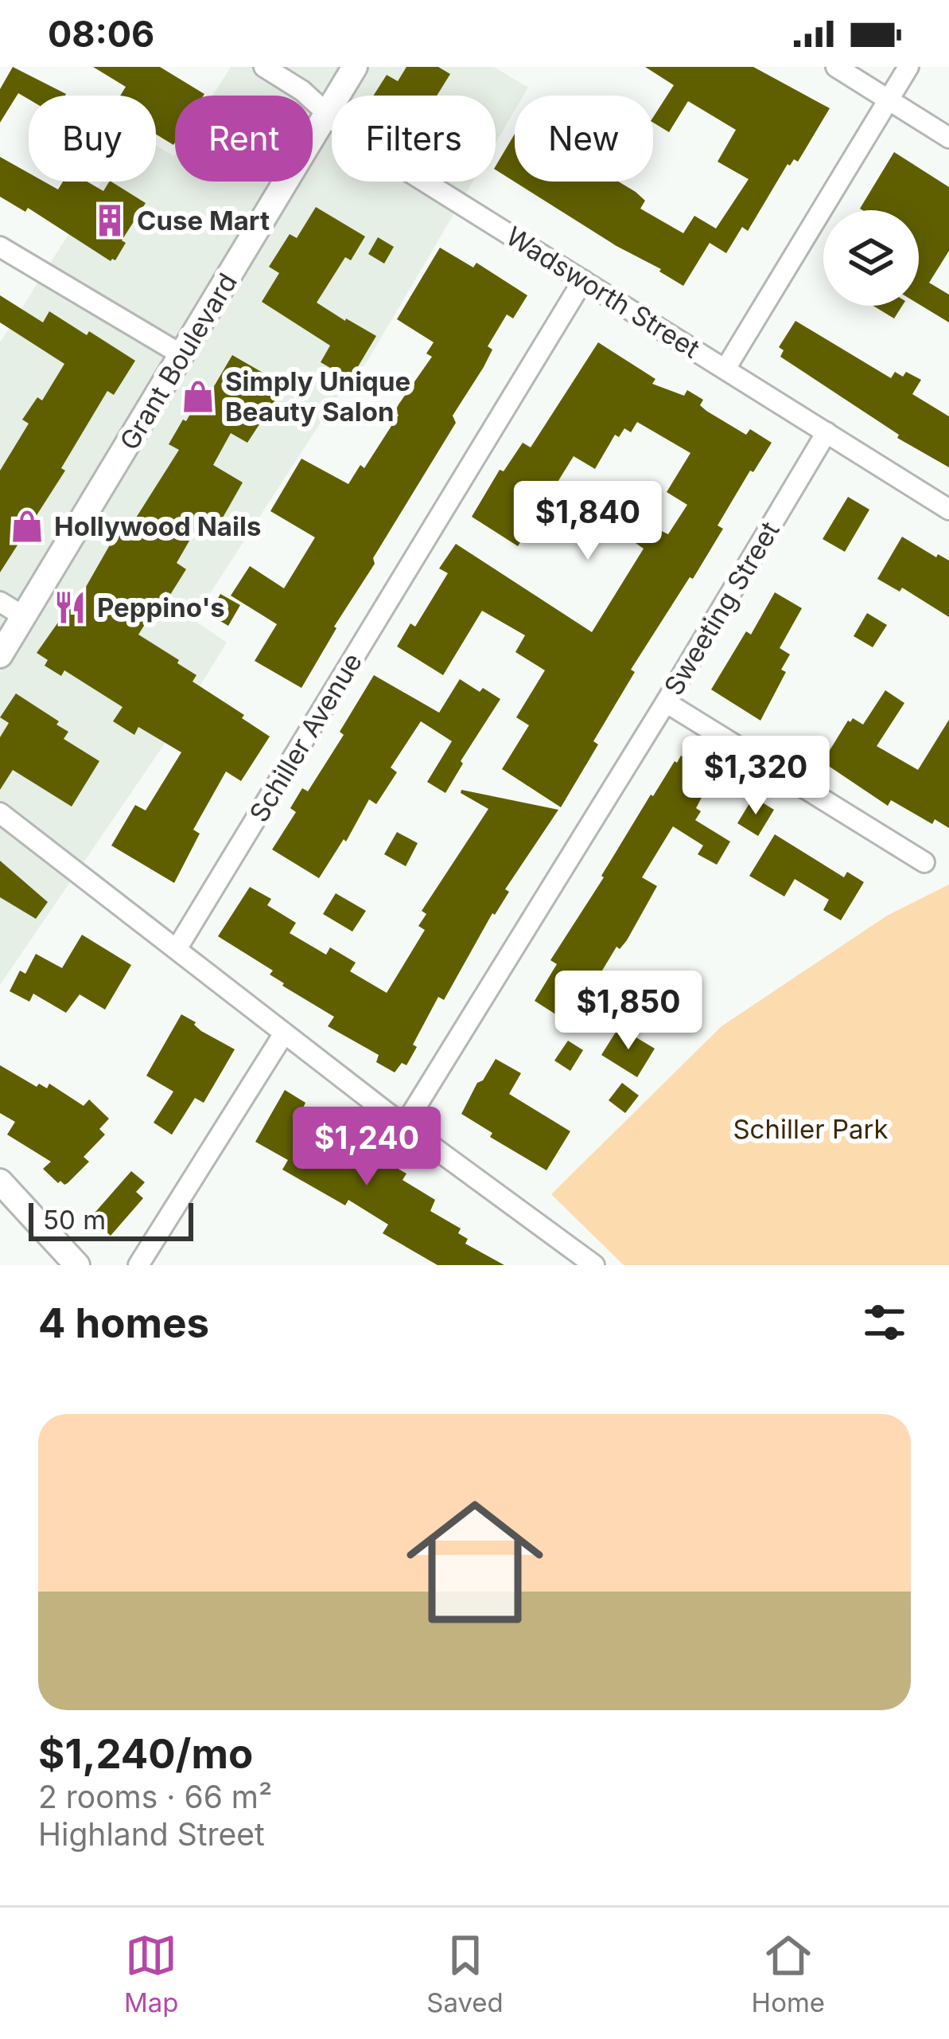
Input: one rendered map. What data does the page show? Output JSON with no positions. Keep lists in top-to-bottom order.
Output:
{
  "streets": {
    "street": [
      "Wadsworth Street",
      "Grant Boulevard",
      "Sweeting Street",
      "Schiller Avenue"
    ]
  },
  "crossings": [
    ["Wadsworth Street", "Grant Boulevard"],
    ["Wadsworth Street", "Sweeting Street"],
    ["Wadsworth Street", "Schiller Avenue"]
  ],
  "parks": ["Schiller Park"],
  "places": {
    "building": ["Cuse Mart"],
    "shop": ["Simply Unique Beauty Salon", "Hollywood Nails"],
    "restaurant": ["Peppino's"]
  },
  "scale_bar": "50 m",
  "page": {
    "status": "08:06",
    "chip": [
      "Buy",
      "Rent",
      "Filters",
      "New"
    ],
    "price": [
      "$1,840",
      "$1,320",
      "$1,850",
      "$1,240"
    ],
    "scale": "50 m",
    "heading": "4 homes",
    "list": [
      {
        "name": "$1,240/mo",
        "note": "2 rooms · 66 m² · Highland Street"
      }
    ],
    "tabs": ["Map", "Saved", "Home"]
  }
}
